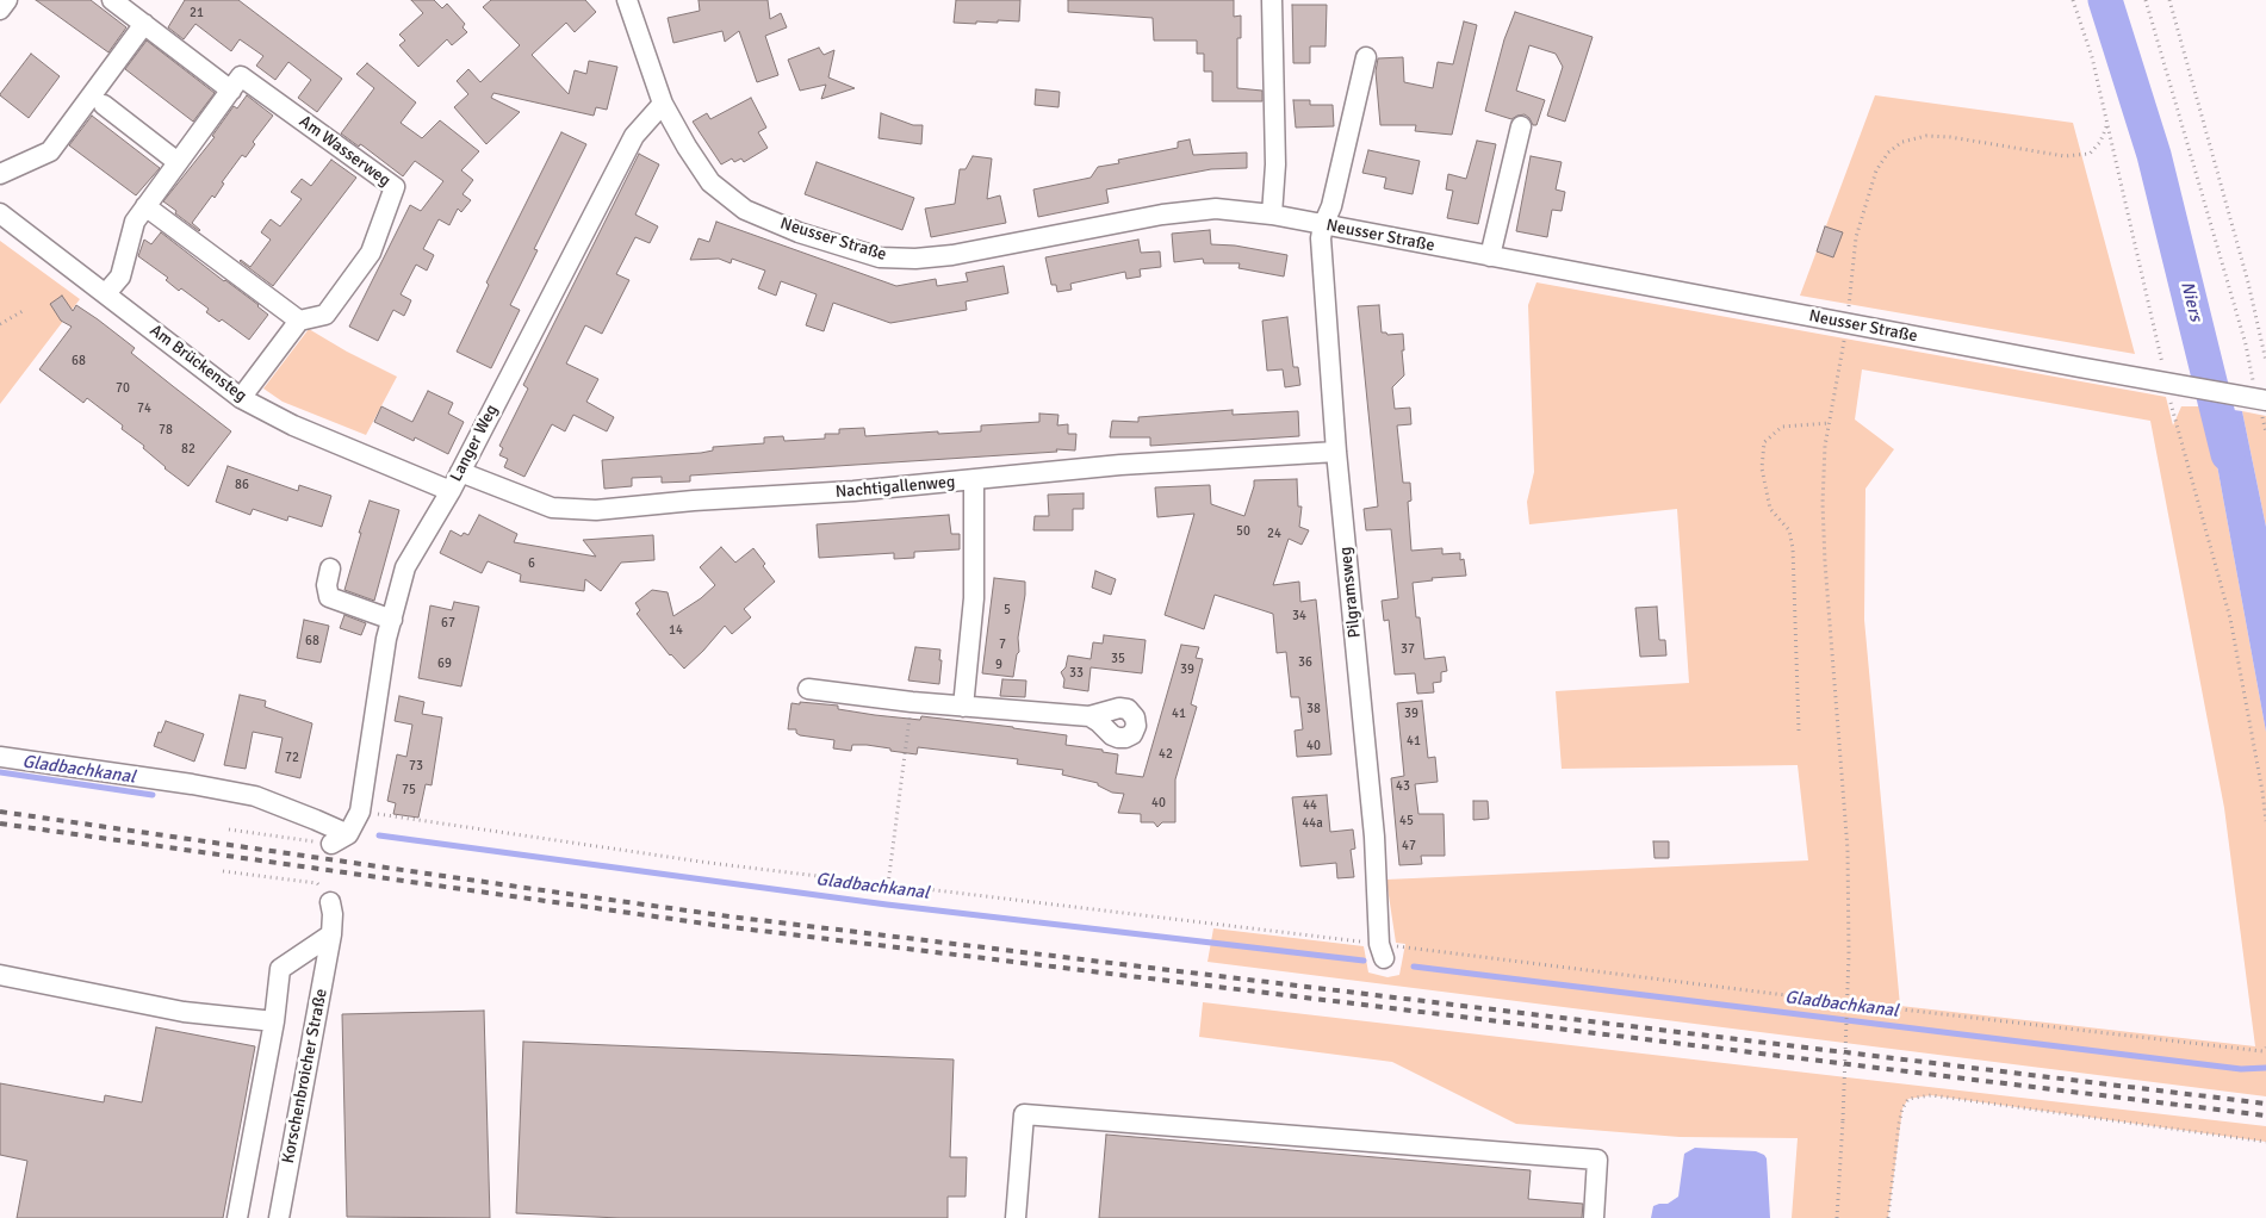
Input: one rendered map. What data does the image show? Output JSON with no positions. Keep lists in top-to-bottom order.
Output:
{
  "streets": {
    "street": [
      "Am Wasserweg",
      "Neusser Straße",
      "Am Brückensteg",
      "Langer Weg",
      "Nachtigallenweg",
      "Pilgramsweg",
      "Korschenbroicher Straße"
    ]
  },
  "crossings": [
    ["Neusser Straße", "Langer Weg"],
    ["Neusser Straße", "Pilgramsweg"],
    ["Am Brückensteg", "Langer Weg"],
    ["Langer Weg", "Nachtigallenweg"],
    ["Nachtigallenweg", "Pilgramsweg"]
  ],
  "water": ["Niers", "Gladbachkanal"],
  "house_numbers": [
    "21",
    "68",
    "70",
    "74",
    "78",
    "82",
    "86",
    "50",
    "24",
    "6",
    "5",
    "34",
    "67",
    "14",
    "68",
    "7",
    "37",
    "35",
    "36",
    "69",
    "9",
    "39",
    "33",
    "38",
    "41",
    "39",
    "41",
    "40",
    "42",
    "72",
    "73",
    "43",
    "75",
    "40",
    "44",
    "45",
    "44a",
    "47"
  ]
}
